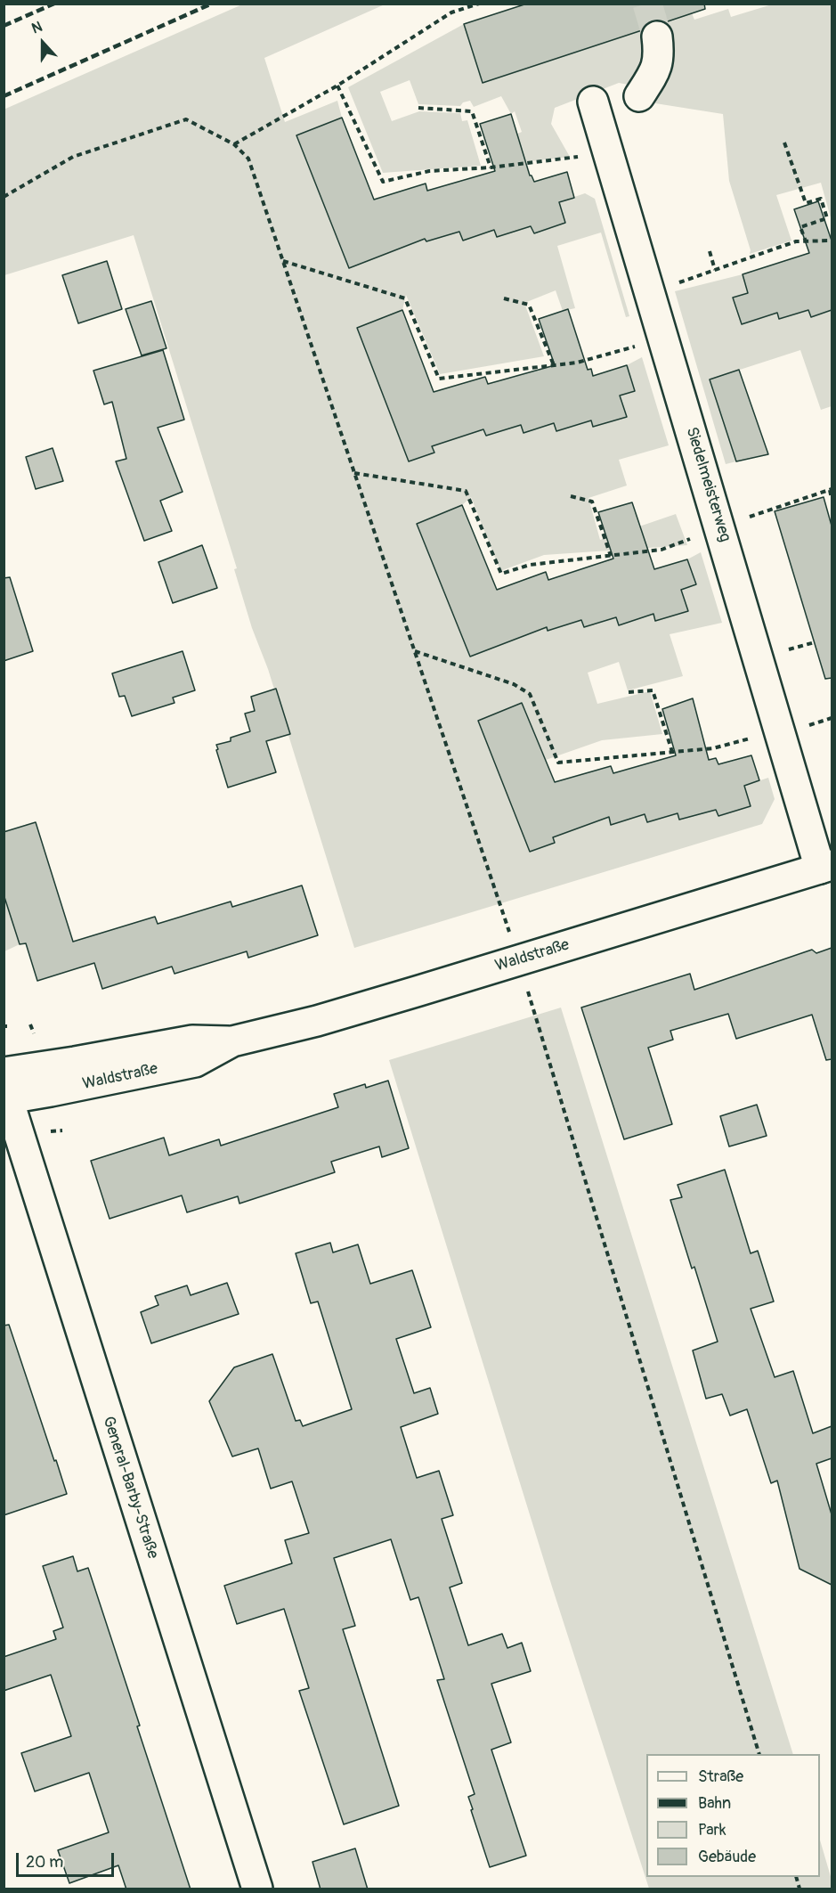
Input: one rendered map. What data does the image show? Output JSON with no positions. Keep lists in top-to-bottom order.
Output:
{
  "streets": {
    "street": ["Siedelmeisterweg", "Waldstraße", "General-Barby-Straße"]
  },
  "crossings": [
    ["Siedelmeisterweg", "Waldstraße"],
    ["Waldstraße", "General-Barby-Straße"]
  ],
  "legend": [
    "Straße",
    "Bahn",
    "Park",
    "Gebäude"
  ],
  "scale_bar": "20 m",
  "north": "top"
}
